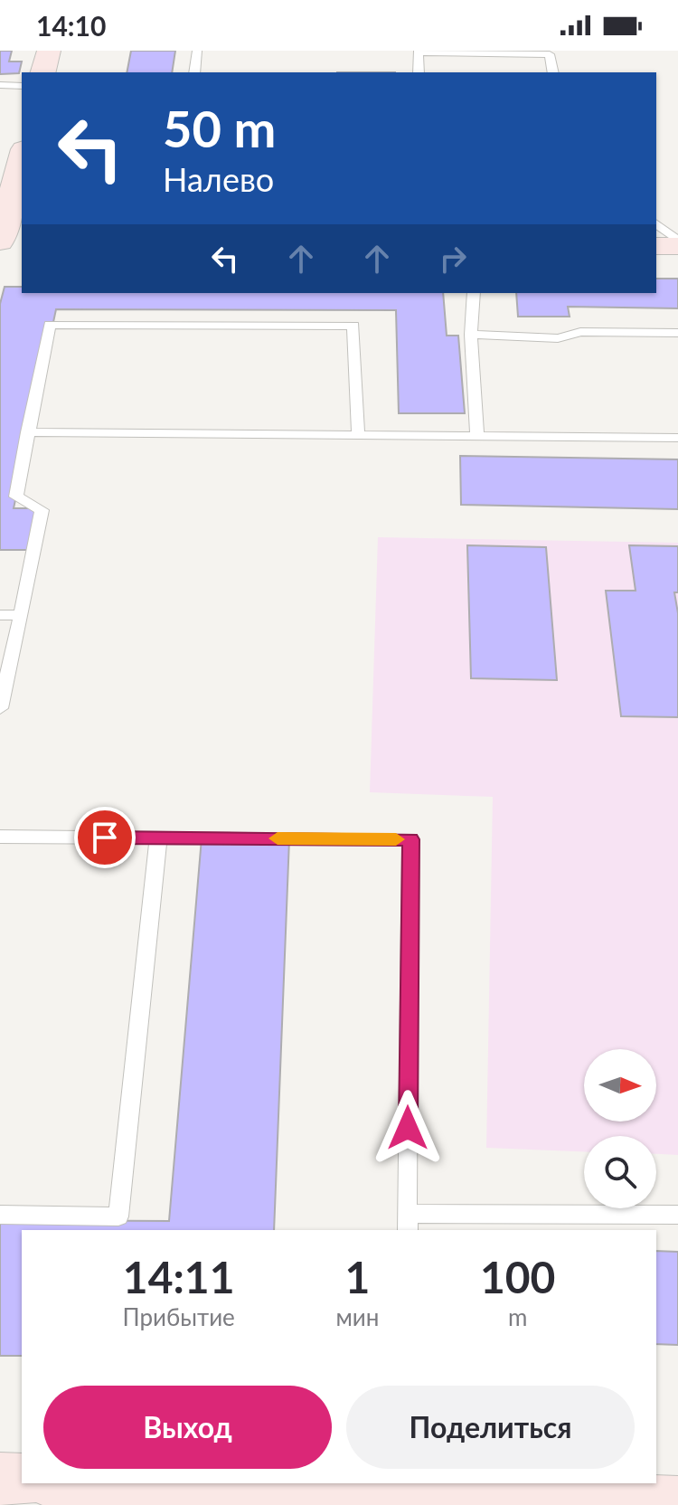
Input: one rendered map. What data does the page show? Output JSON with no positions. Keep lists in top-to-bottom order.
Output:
{
  "north": "right",
  "page": {
    "status": "14:10",
    "turn": ["50 m", "Налево"],
    "eta": [
      "14:11",
      "Прибытие",
      "1",
      "мин",
      "100",
      "m"
    ],
    "buttons": ["Выход", "Поделиться"]
  }
}
